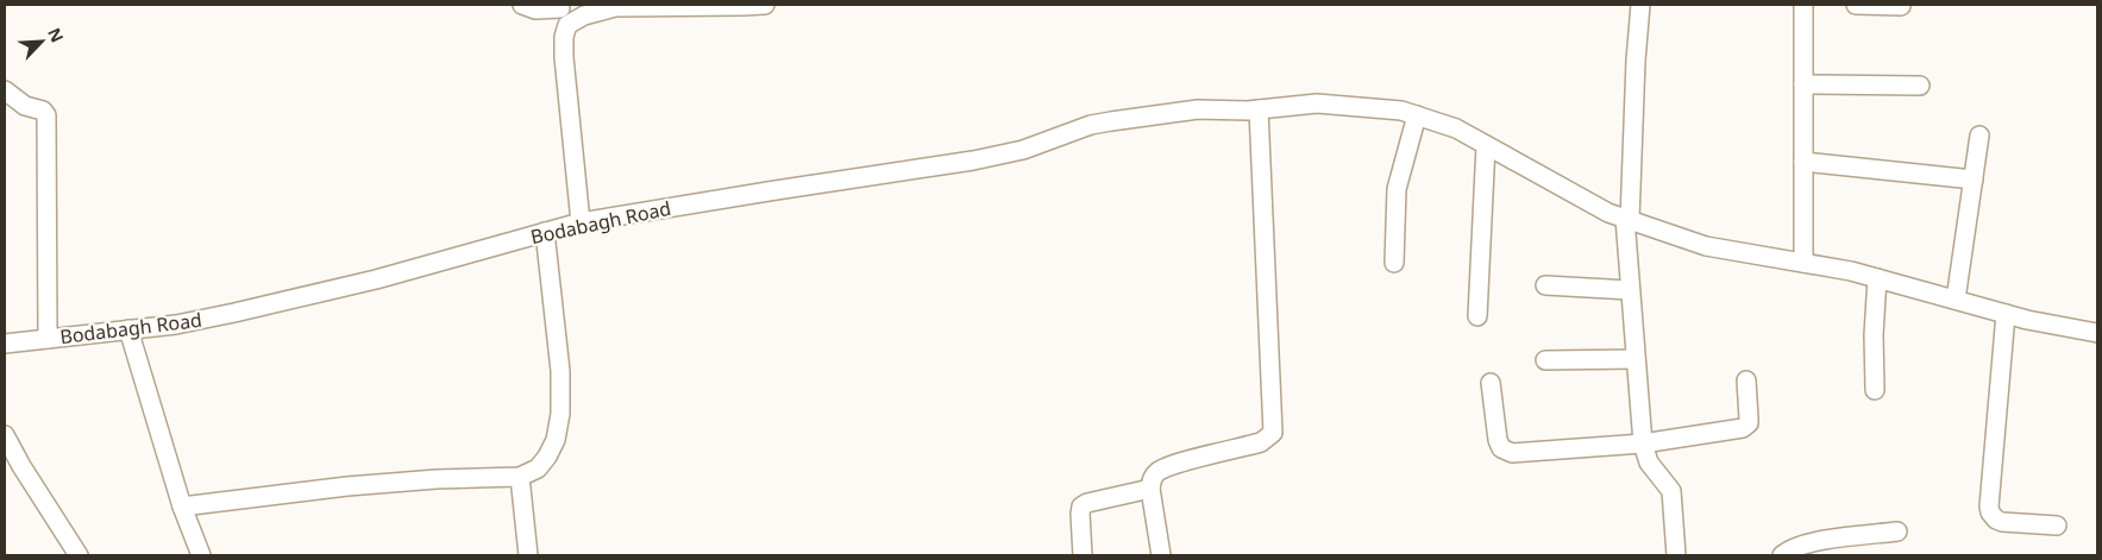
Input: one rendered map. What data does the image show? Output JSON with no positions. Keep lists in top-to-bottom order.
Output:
{
  "streets": {
    "street": ["Bodabagh Road"]
  },
  "north": "top right"
}
